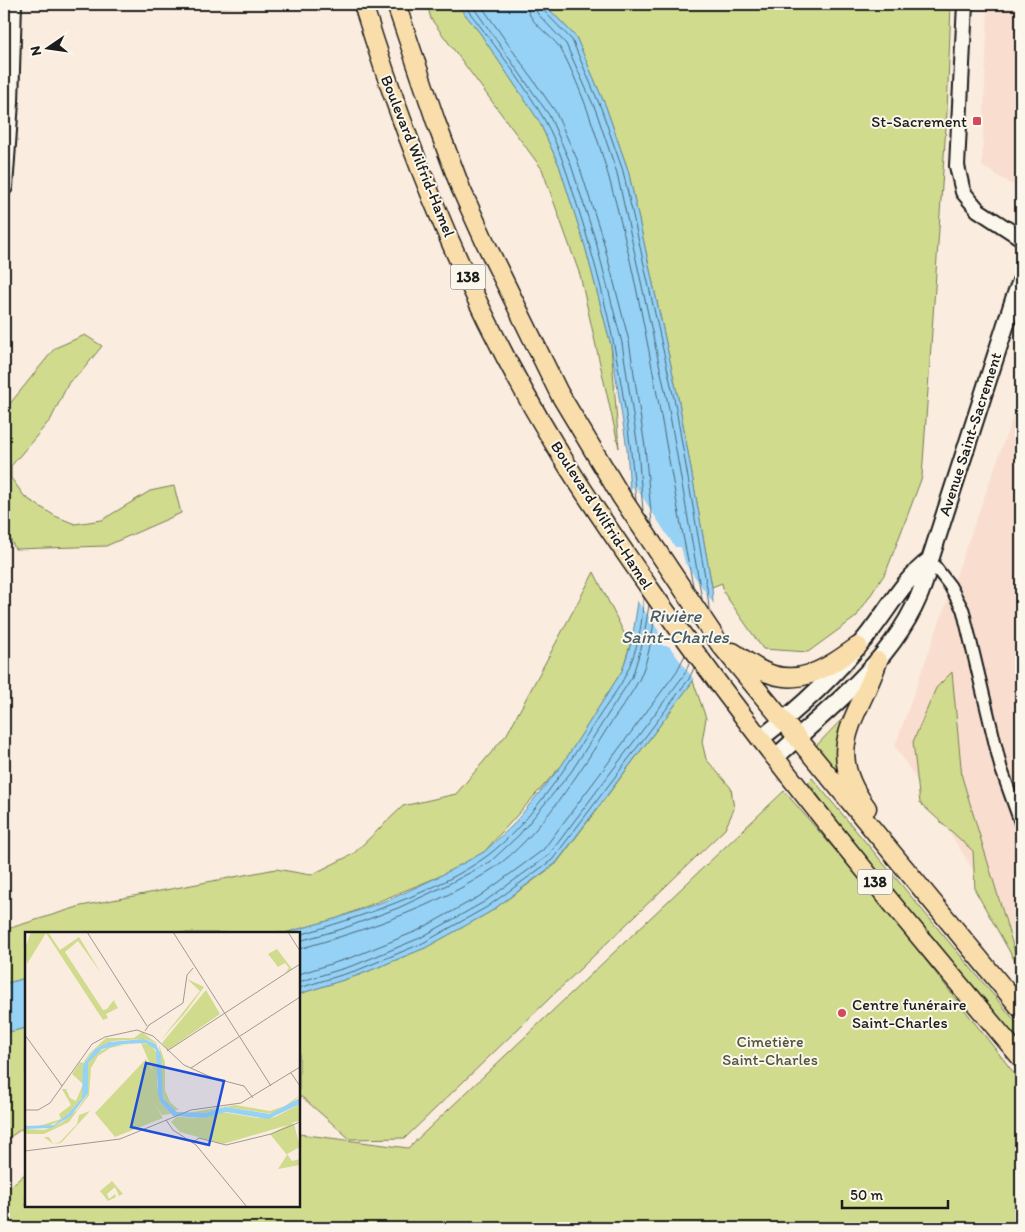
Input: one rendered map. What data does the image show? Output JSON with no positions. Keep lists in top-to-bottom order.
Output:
{
  "streets": {
    "main road": ["Boulevard Wilfrid-Hamel", "138", "Avenue Saint-Sacrement"]
  },
  "crossings": [
    ["Boulevard Wilfrid-Hamel", "Avenue Saint-Sacrement"]
  ],
  "water": ["Rivière Saint-Charles"],
  "parks": ["Cimetière Saint-Charles"],
  "places": {
    "transit": ["St-Sacrement"],
    "other": ["Centre funéraire Saint-Charles"]
  },
  "scale_bar": "50 m",
  "north": "left"
}
